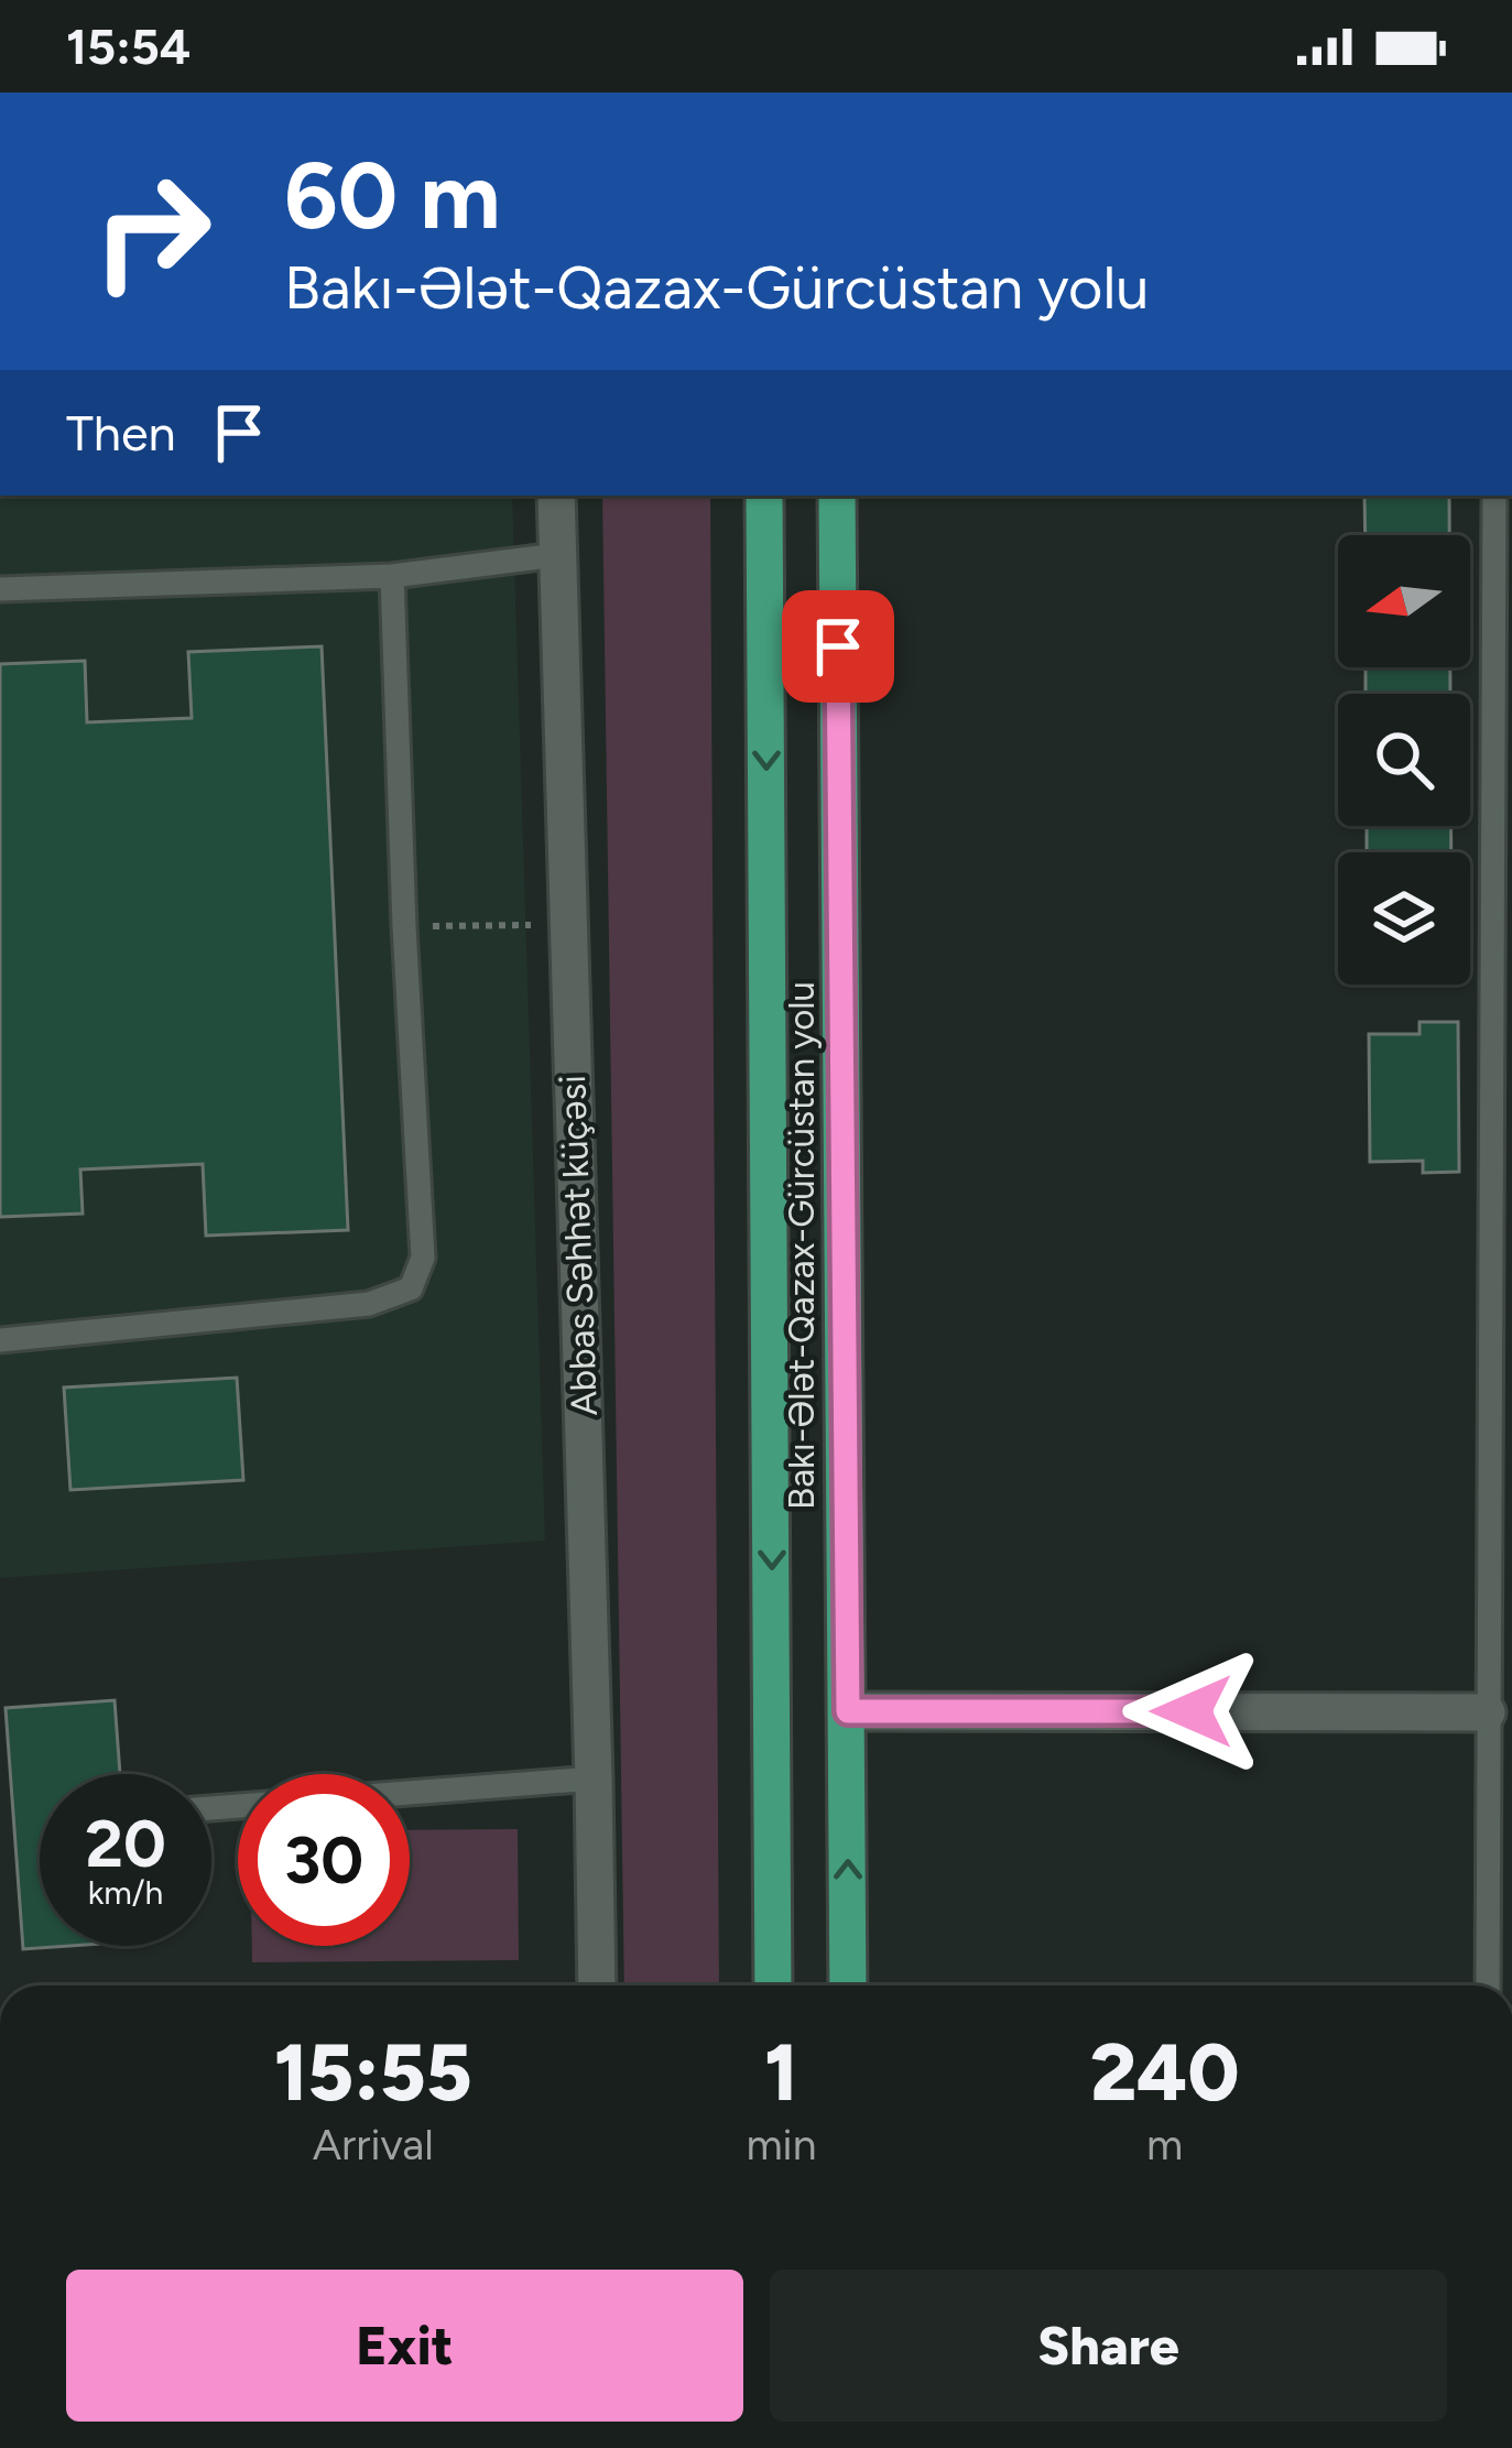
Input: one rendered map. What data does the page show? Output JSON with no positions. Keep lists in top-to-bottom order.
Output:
{
  "streets": {
    "highway": ["Bakı-Ələt-Qazax-Gürcüstan yolu"],
    "street": ["Abbas Səhhət küçəsi"]
  },
  "north": "left",
  "page": {
    "status": "15:54",
    "turn": ["60 m", "Bakı-Ələt-Qazax-Gürcüstan yolu"],
    "then": "Then",
    "speed": "20 km/h",
    "limit": "30",
    "eta": [
      "15:55",
      "Arrival",
      "1",
      "min",
      "240",
      "m"
    ],
    "buttons": ["Exit", "Share"]
  }
}
